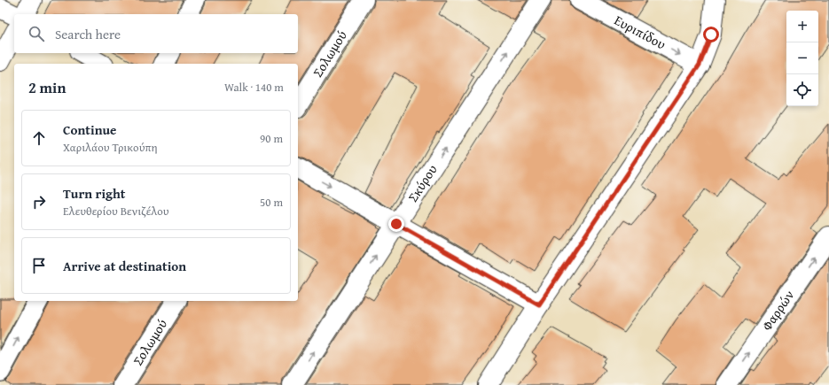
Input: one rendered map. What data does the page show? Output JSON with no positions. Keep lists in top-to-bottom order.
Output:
{
  "streets": {
    "street": [
      "Ευριπίδου",
      "Σολωμού",
      "Σκύρου",
      "Φαρρών"
    ]
  },
  "one_way": ["Ευριπίδου", "Φαρρών"],
  "page": {
    "map_buttons": ["+", "−"],
    "search": "Search here",
    "heading": ["2 min", "Walk · 140 m"],
    "list": [
      ["Continue", "Χαριλάου Τρικούπη", "90 m"],
      ["Turn right", "Ελευθερίου Βενιζέλου", "50 m"],
      "Arrive at destination"
    ]
  }
}
